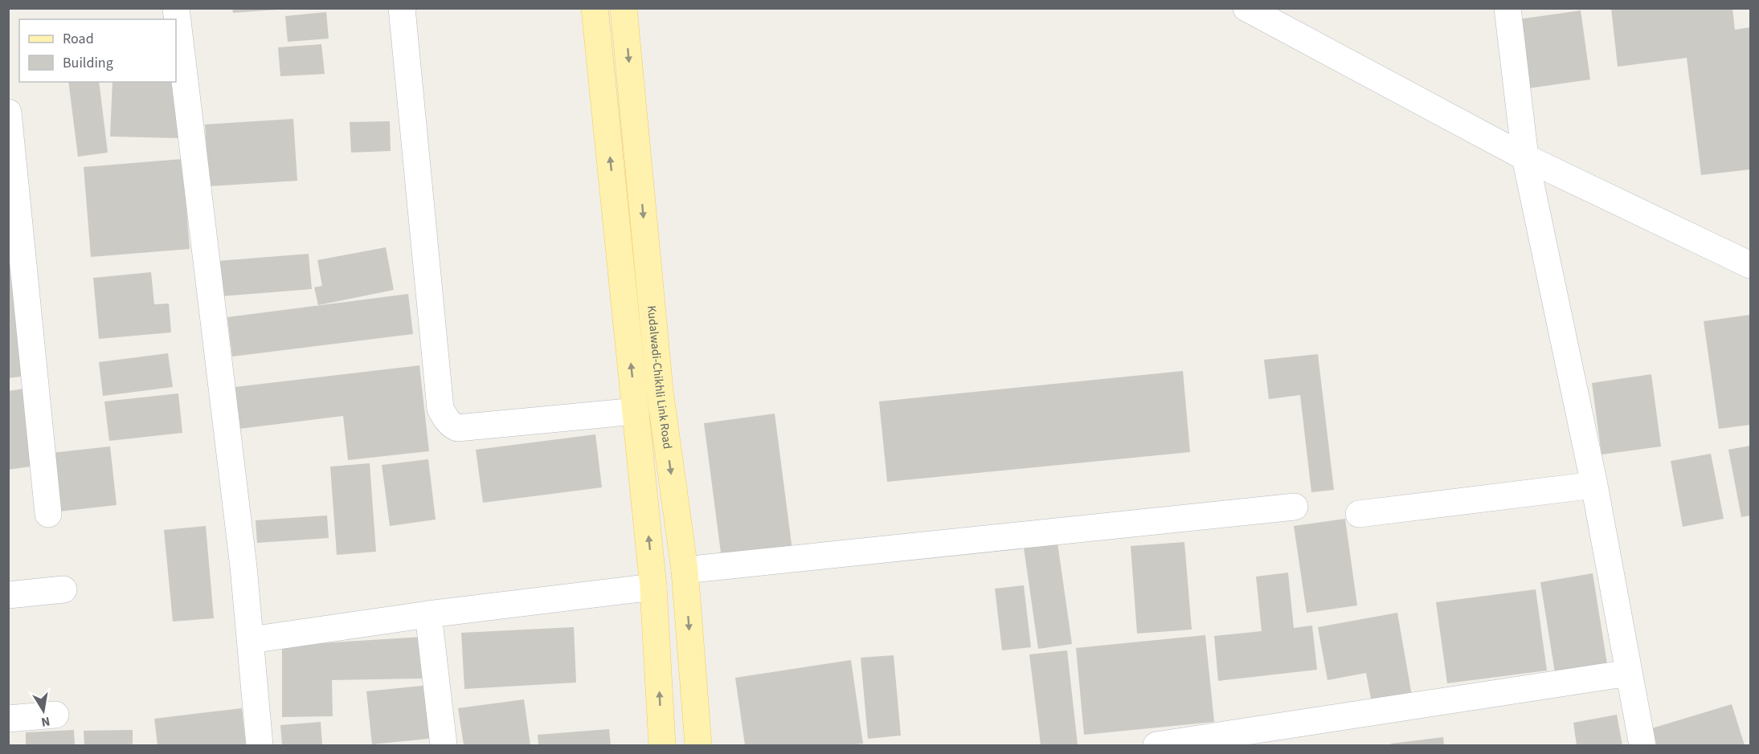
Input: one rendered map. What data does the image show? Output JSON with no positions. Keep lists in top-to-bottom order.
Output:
{
  "streets": {
    "main road": ["Kudalwadi-Chikhli Link Road"]
  },
  "legend": ["Road", "Building"],
  "north": "bottom"
}
